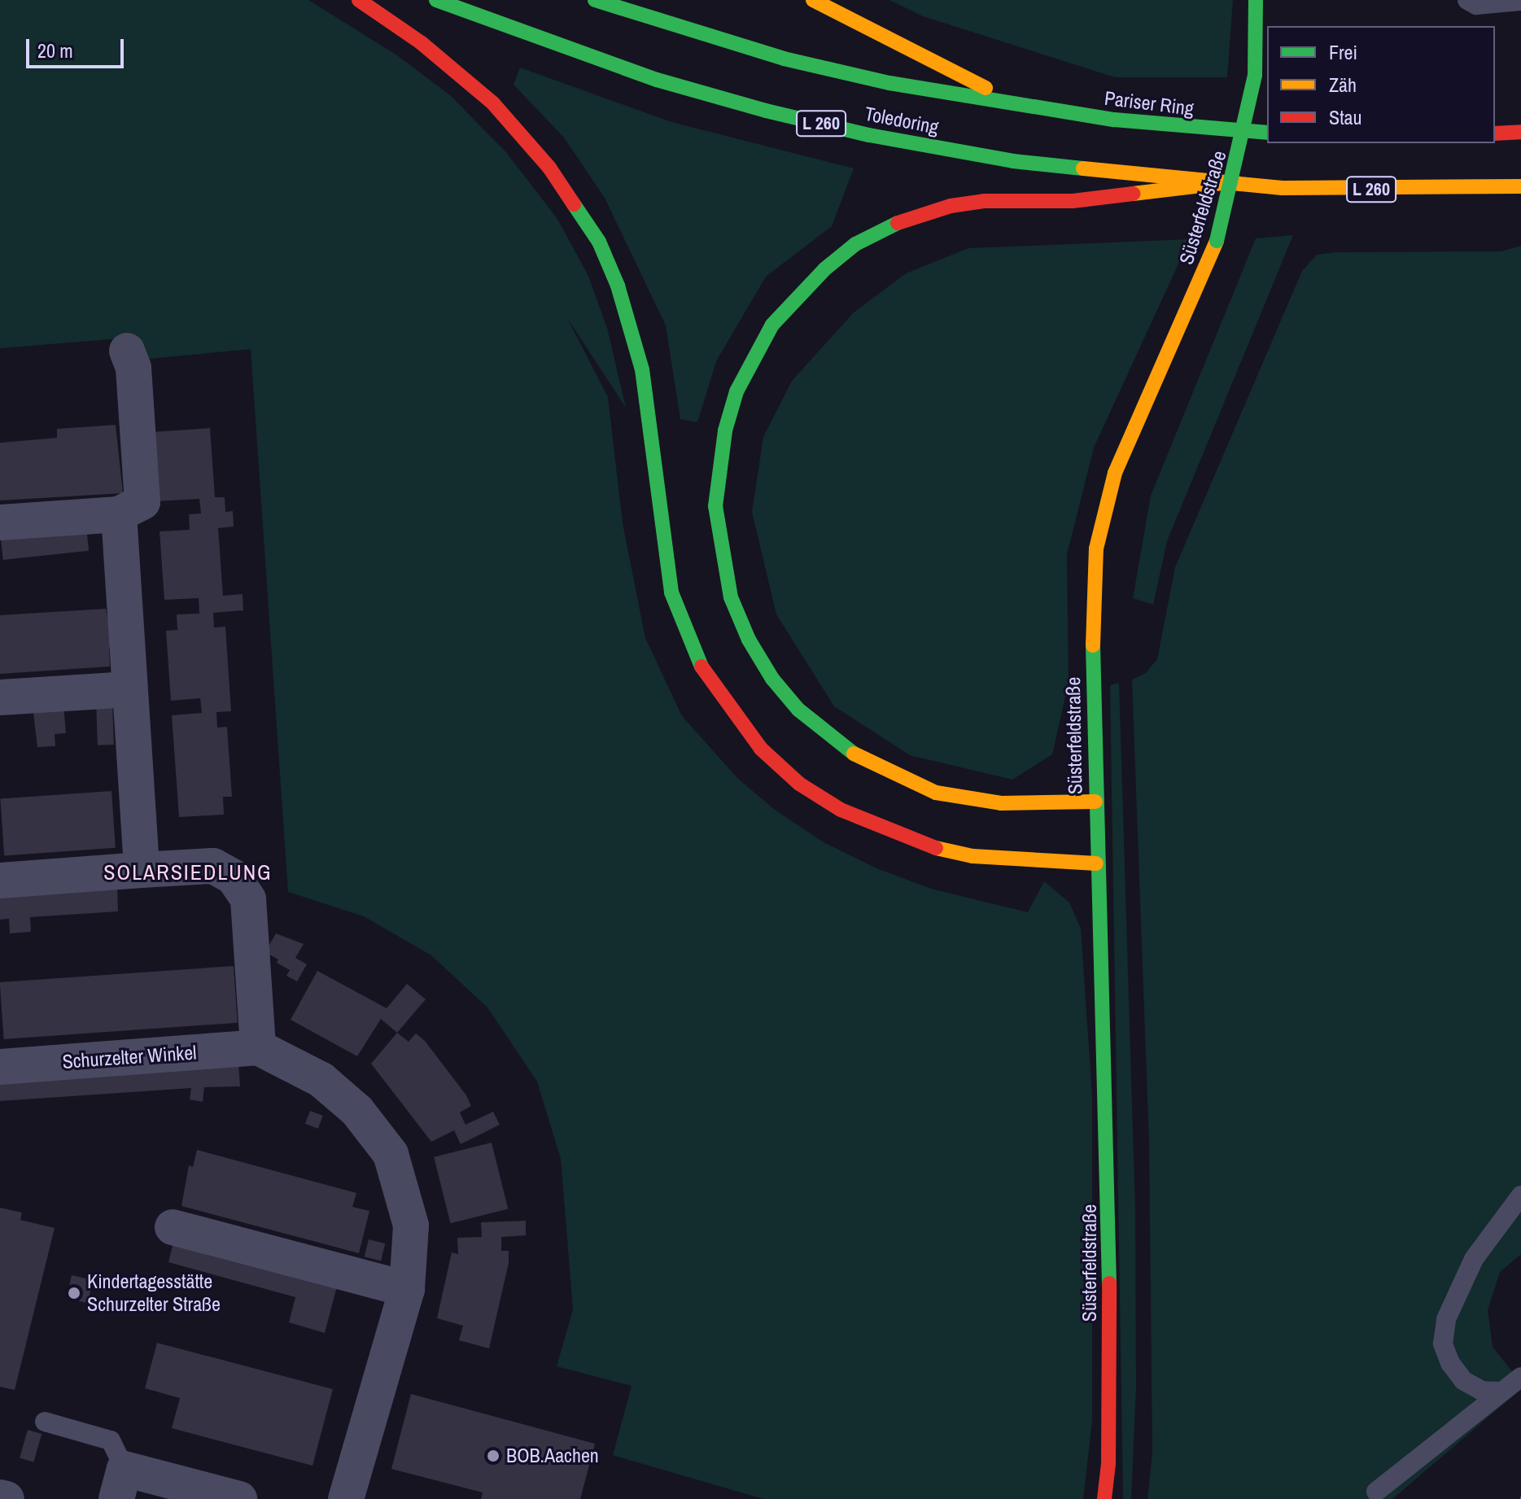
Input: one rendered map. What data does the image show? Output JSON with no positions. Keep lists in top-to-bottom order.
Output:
{
  "streets": {
    "main road": [
      "Pariser Ring",
      "Toledoring",
      "L 260",
      "Süsterfeldstraße"
    ],
    "street": ["Schurzelter Winkel"]
  },
  "crossings": [
    ["Pariser Ring", "Toledoring"],
    ["Toledoring", "L 260"]
  ],
  "districts": ["SOLARSIEDLUNG"],
  "places": ["Kindertagesstätte Schurzelter Straße", "BOB.Aachen"],
  "legend": ["Frei", "Zäh", "Stau"],
  "scale_bar": "20 m"
}
